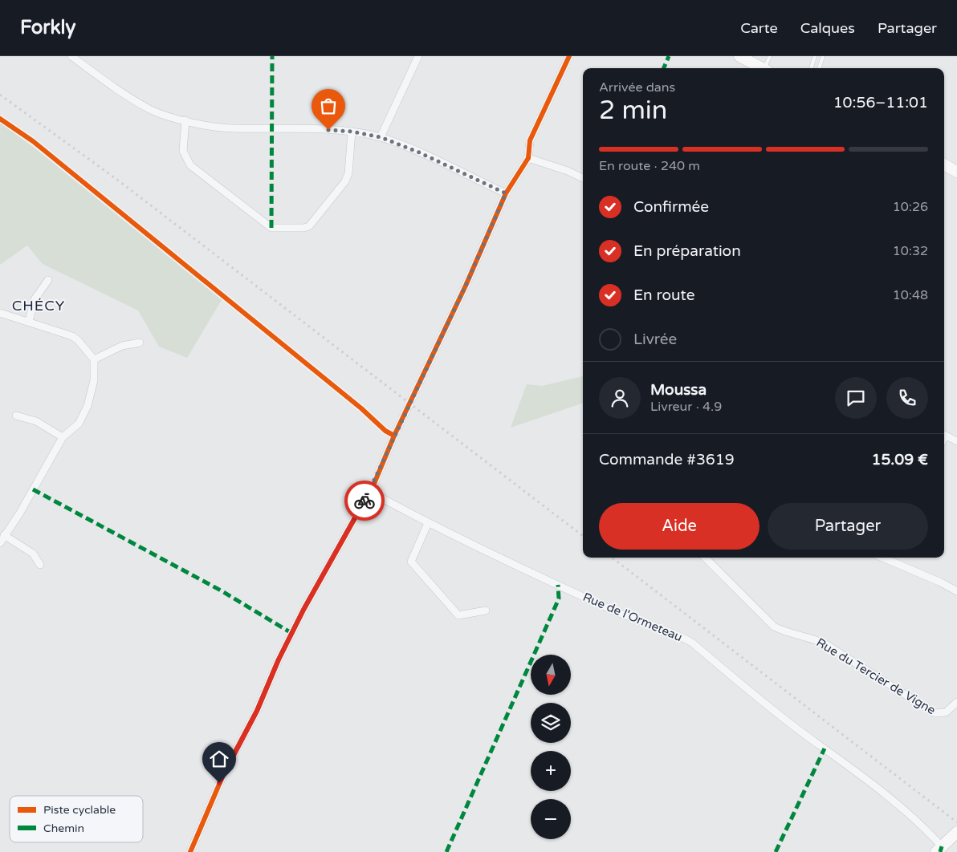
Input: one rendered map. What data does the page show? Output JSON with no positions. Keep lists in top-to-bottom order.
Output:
{
  "streets": {
    "street": ["Rue de l'Ormeteau", "Rue du Tercier de Vigne"]
  },
  "districts": ["CHÉCY"],
  "legend": ["Piste cyclable", "Chemin"],
  "north": "bottom",
  "page": {
    "header": "Forkly",
    "nav": ["Carte", "Calques", "Partager"],
    "heading": ["2 min", "Arrivée dans", "10:56–11:01"],
    "panel": [
      "Moussa",
      "Livreur · 4.9",
      "Commande #3619",
      "15.09 €"
    ],
    "bar": "En route · 240 m",
    "list": [
      ["Confirmée", "10:26"],
      ["En préparation", "10:32"],
      ["En route", "10:48"],
      "Livrée"
    ],
    "buttons": ["Aide", "Partager"],
    "map_buttons": ["+", "−"]
  }
}
